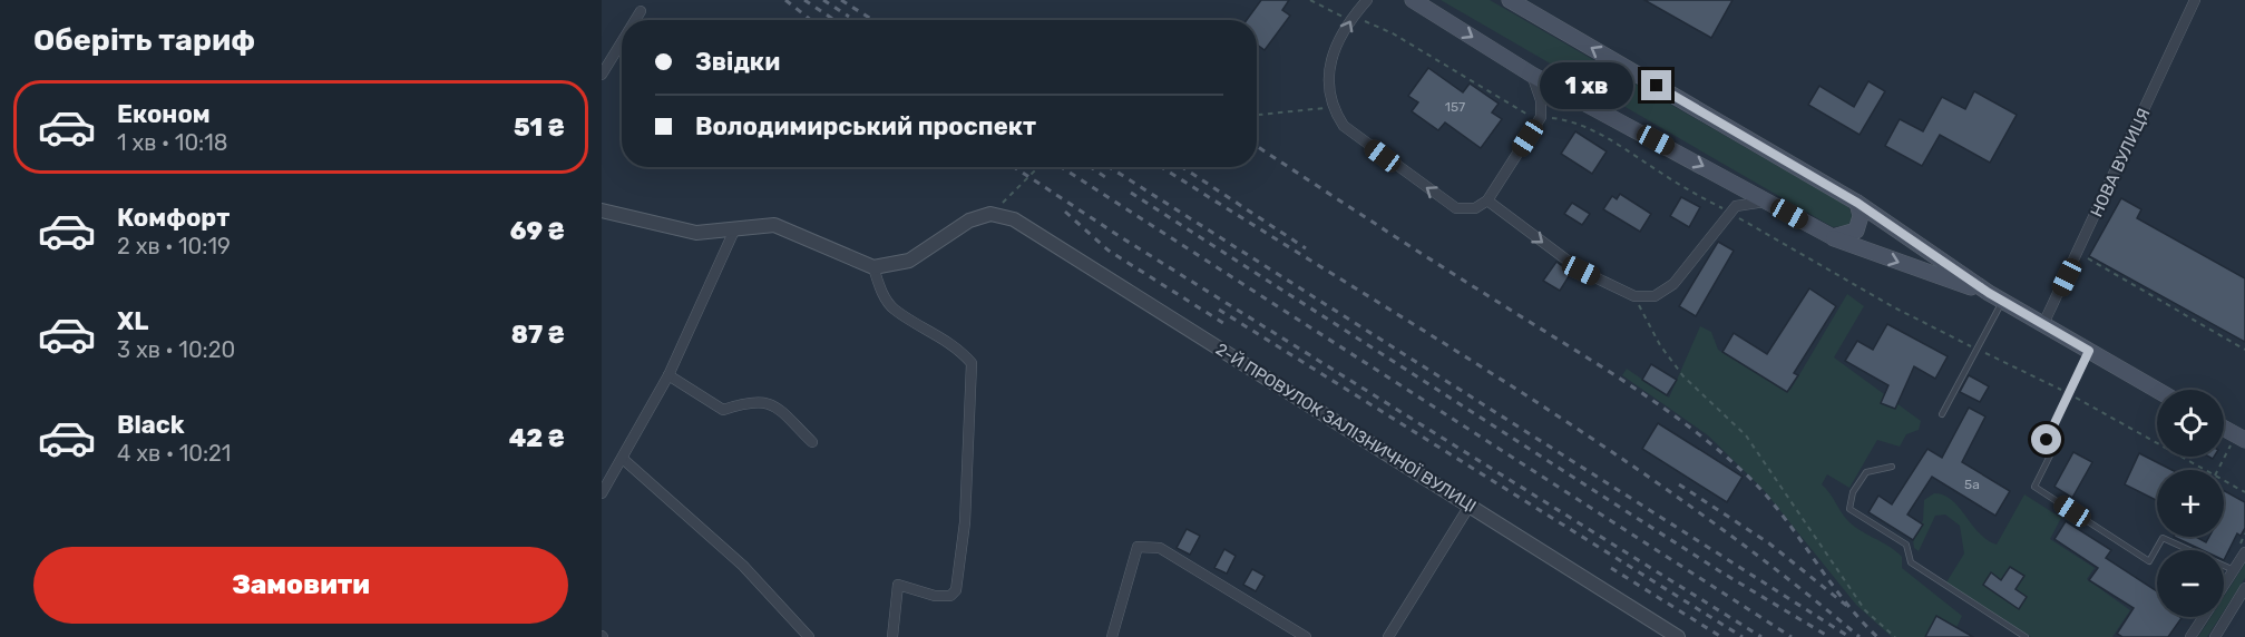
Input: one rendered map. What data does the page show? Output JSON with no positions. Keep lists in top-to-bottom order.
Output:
{
  "streets": {
    "street": ["НОВА ВУЛИЦЯ", "2-Й ПРОВУЛОК ЗАЛІЗНИЧНОЇ ВУЛИЦІ"]
  },
  "house_numbers": ["157", "5а"],
  "page": {
    "heading": "Оберіть тариф",
    "banner": ["Звідки", "Володимирський проспект"],
    "bubble": "1 хв",
    "list": [
      {
        "name": "Економ",
        "note": "1 хв · 10:18",
        "value": "51 ₴"
      },
      {
        "name": "Комфорт",
        "note": "2 хв · 10:19",
        "value": "69 ₴"
      },
      {
        "name": "XL",
        "note": "3 хв · 10:20",
        "value": "87 ₴"
      },
      {
        "name": "Black",
        "note": "4 хв · 10:21",
        "value": "42 ₴"
      }
    ],
    "map_buttons": ["+", "−"],
    "buttons": "Замовити"
  }
}
